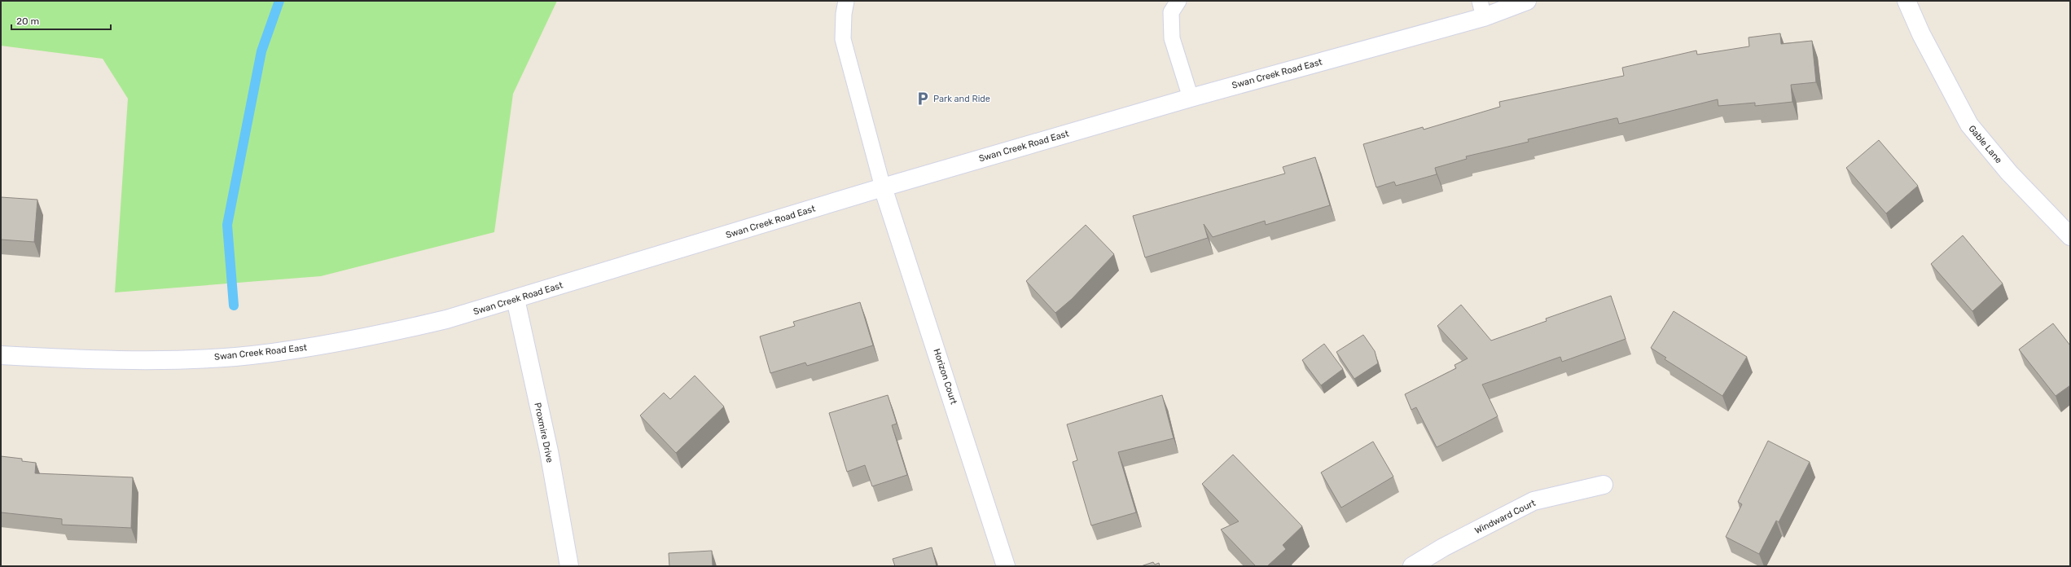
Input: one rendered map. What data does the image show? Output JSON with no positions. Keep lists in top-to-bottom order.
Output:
{
  "streets": {
    "main road": [
      "Swan Creek Road East",
      "Gable Lane",
      "Horizon Court",
      "Proxmire Drive",
      "Windward Court"
    ]
  },
  "crossings": [
    ["Swan Creek Road East", "Horizon Court"],
    ["Swan Creek Road East", "Proxmire Drive"]
  ],
  "places": {
    "parking": ["Park and Ride"]
  },
  "scale_bar": "20 m"
}
